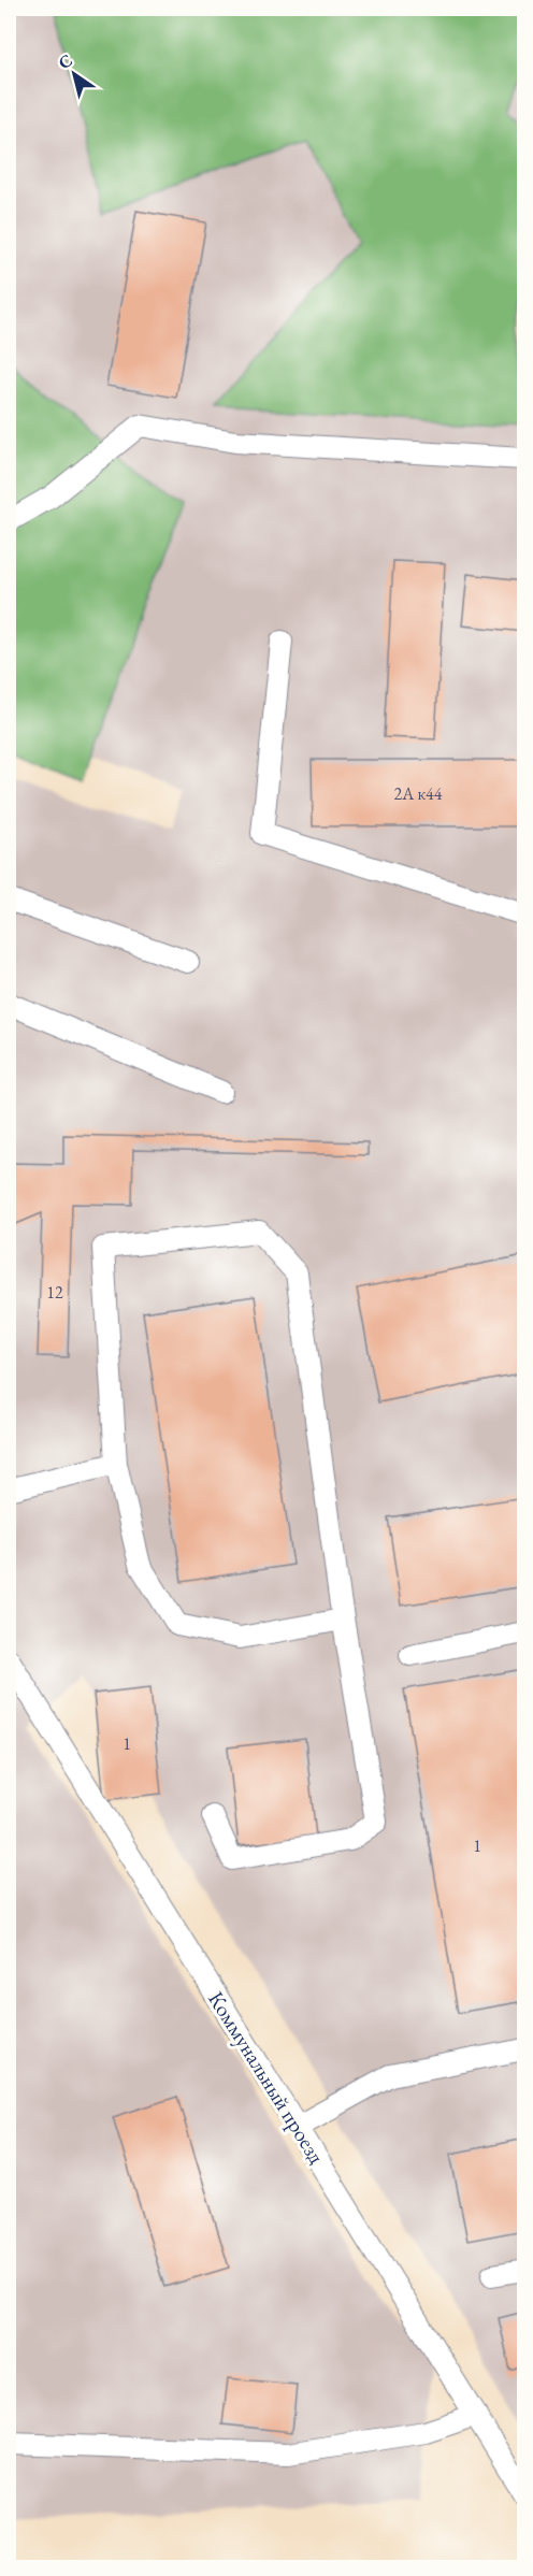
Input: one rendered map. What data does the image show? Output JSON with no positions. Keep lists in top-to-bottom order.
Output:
{
  "streets": {
    "lane": ["Коммунальный проезд"]
  },
  "house_numbers": [
    "2А к44",
    "12",
    "1",
    "1"
  ],
  "north": "top left"
}
